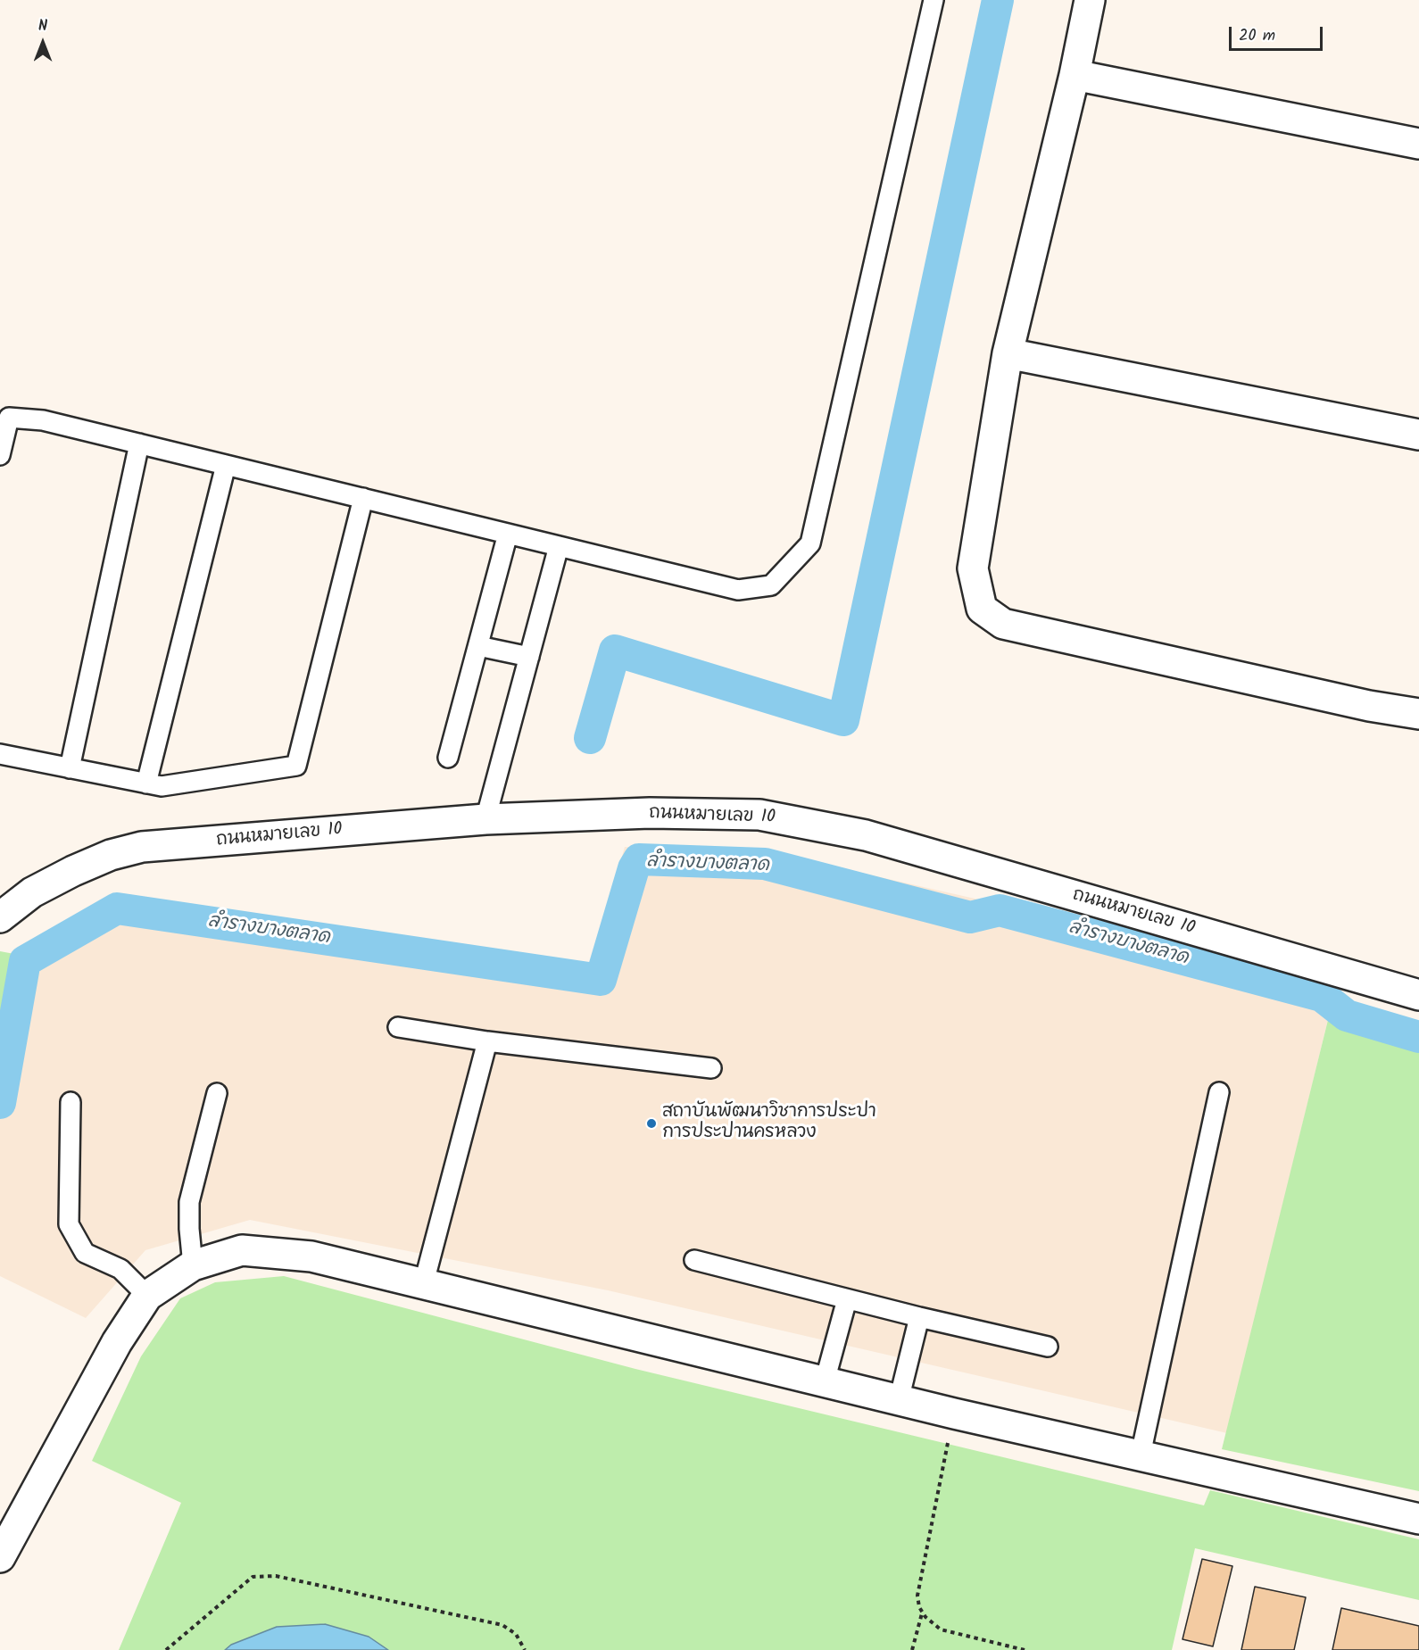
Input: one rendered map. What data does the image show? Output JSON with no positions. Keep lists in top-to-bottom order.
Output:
{
  "streets": {
    "street": ["ถนนหมายเลข 10"]
  },
  "water": ["ลำรางบางตลาด"],
  "places": ["สถาบันพัฒนาวิชาการประปา การประปานครหลวง"],
  "scale_bar": "20 m",
  "north": "top"
}
